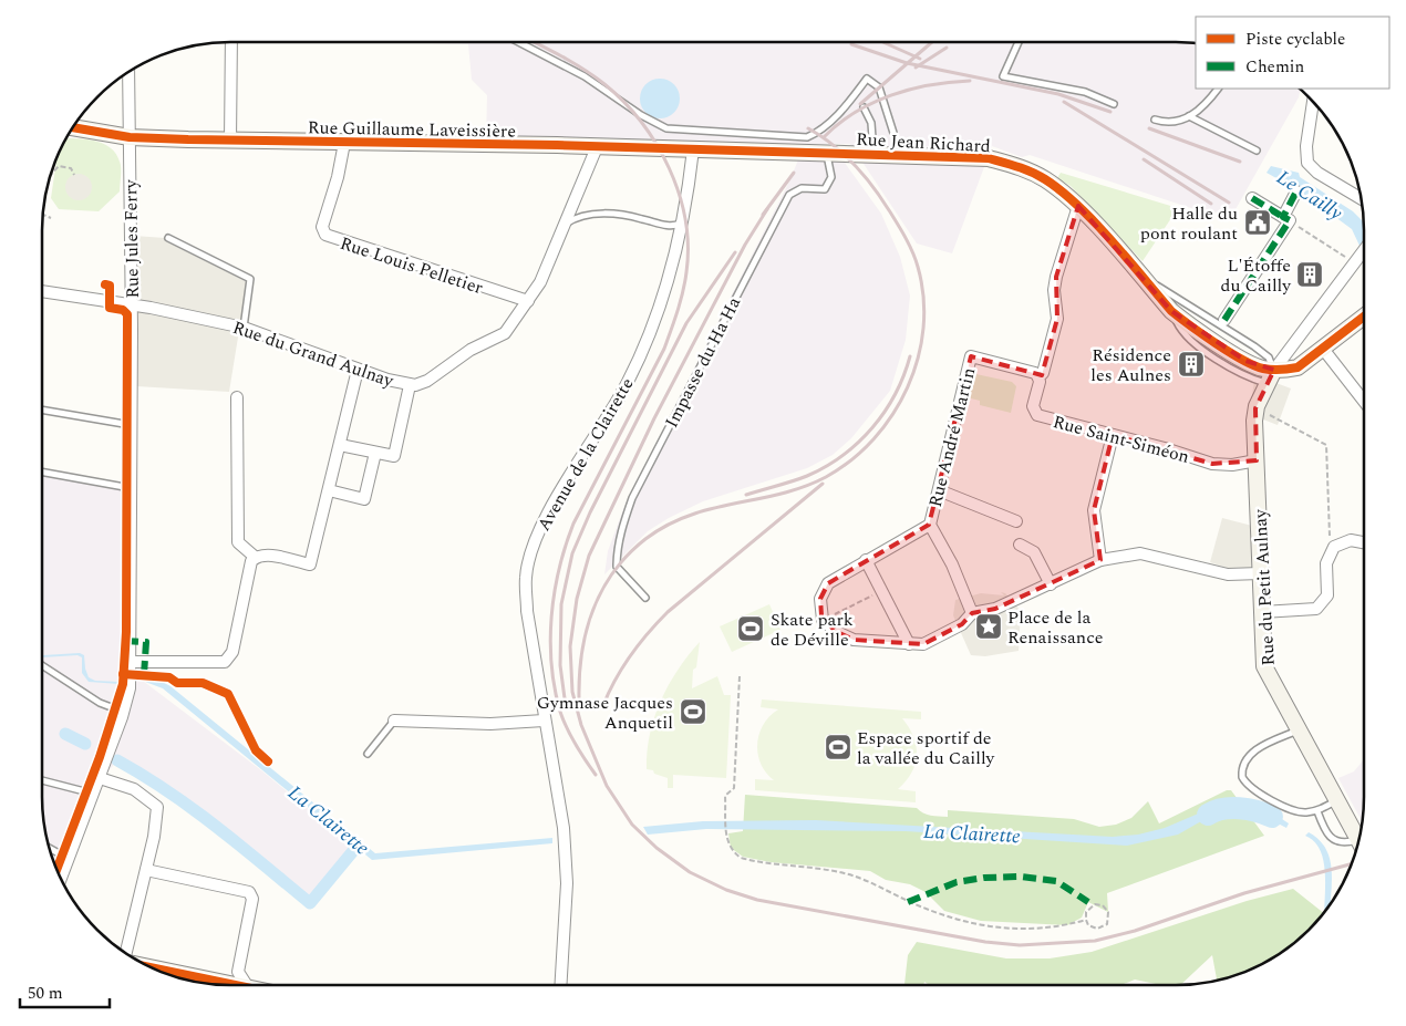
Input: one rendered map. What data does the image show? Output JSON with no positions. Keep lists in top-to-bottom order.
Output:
{
  "streets": {
    "street": [
      "Rue Guillaume Laveissière",
      "Rue Jean Richard",
      "Rue Jules Ferry",
      "Rue Louis Pelletier",
      "Rue du Grand Aulnay",
      "Rue André Martin",
      "Rue Saint-Siméon",
      "Avenue de la Clairette",
      "Rue du Petit Aulnay"
    ],
    "lane": ["Impasse du Ha Ha"]
  },
  "crossings": [
    ["Rue Guillaume Laveissière", "Rue Jean Richard"],
    ["Rue Guillaume Laveissière", "Rue Jules Ferry"],
    ["Rue Guillaume Laveissière", "Rue Louis Pelletier"],
    ["Rue Guillaume Laveissière", "Rue du Grand Aulnay"],
    ["Rue Guillaume Laveissière", "Avenue de la Clairette"],
    ["Rue Jean Richard", "Impasse du Ha Ha"],
    ["Rue Jean Richard", "Rue Saint-Siméon"],
    ["Rue Jean Richard", "Avenue de la Clairette"],
    ["Rue Jean Richard", "Rue du Petit Aulnay"],
    ["Rue Jules Ferry", "Rue du Grand Aulnay"],
    ["Rue Louis Pelletier", "Rue du Grand Aulnay"],
    ["Rue André Martin", "Rue Saint-Siméon"],
    ["Rue Saint-Siméon", "Rue du Petit Aulnay"]
  ],
  "water": ["Le Cailly", "La Clairette"],
  "places": {
    "public building": ["Halle du pont roulant"],
    "building": ["L'Étoffe du Cailly", "Résidence les Aulnes"],
    "place": ["Place de la Renaissance"],
    "sports": ["Skate park de Déville", "Gymnase Jacques Anquetil", "Espace sportif de la vallée du Cailly"]
  },
  "legend": ["Piste cyclable", "Chemin"],
  "scale_bar": "50 m"
}
